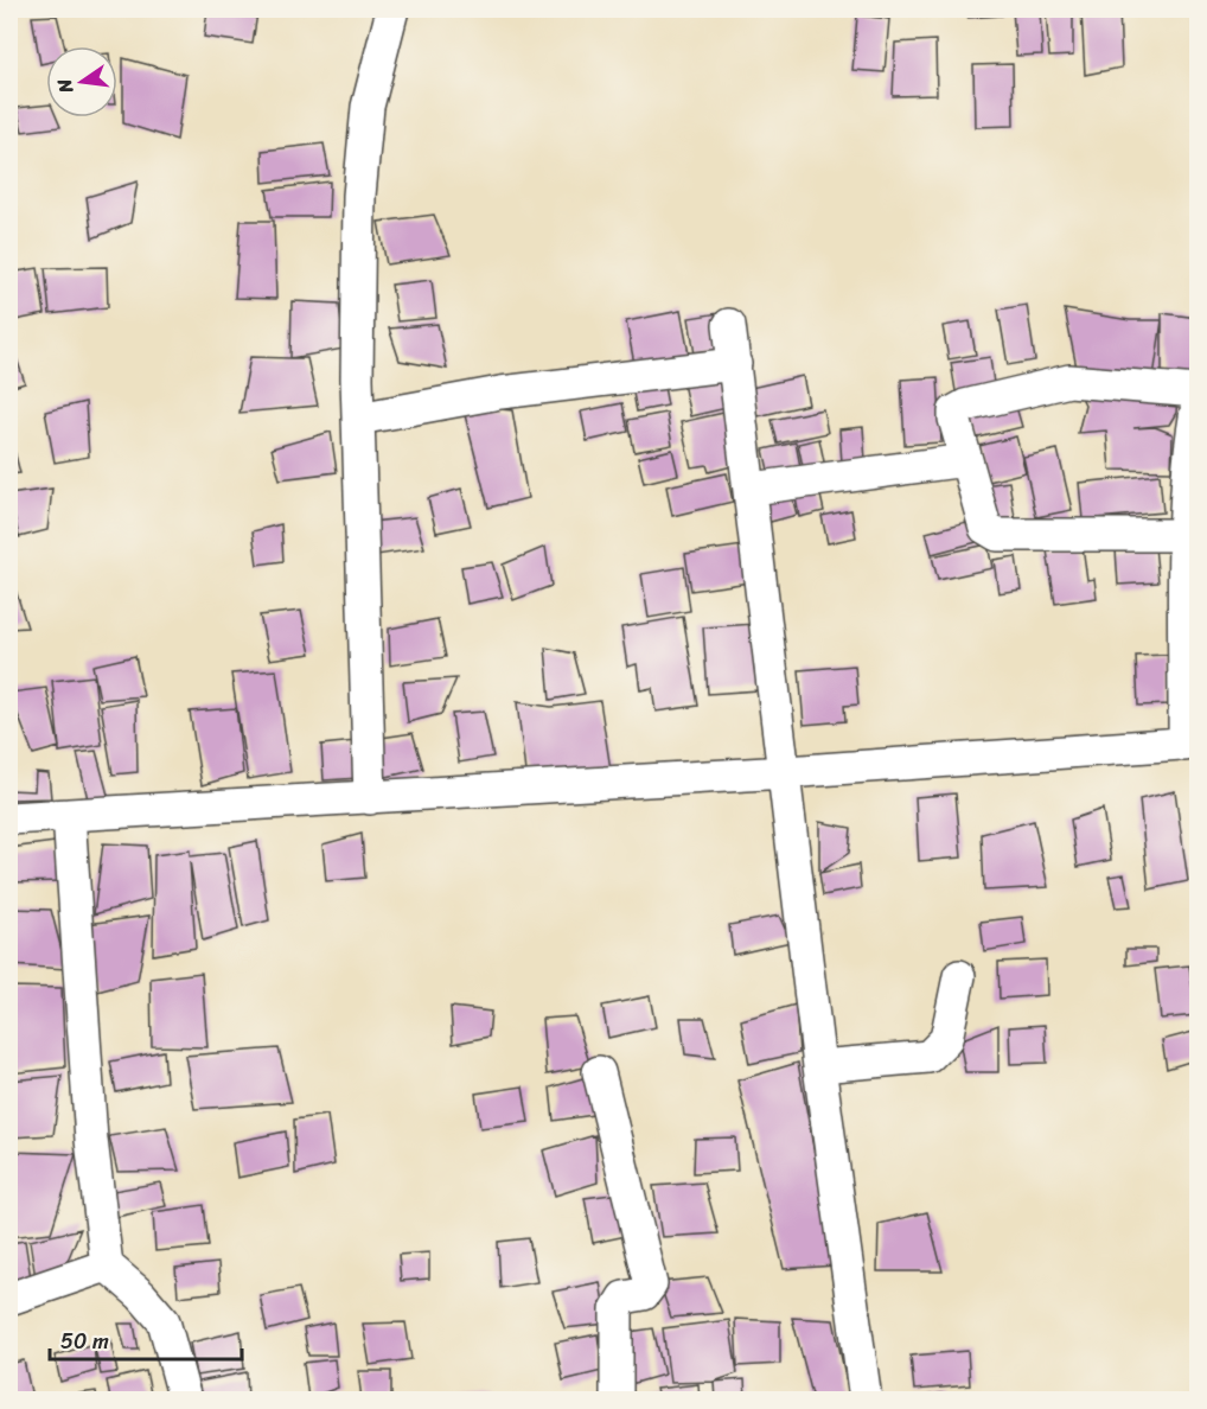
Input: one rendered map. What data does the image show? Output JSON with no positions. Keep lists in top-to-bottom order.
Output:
{
  "scale_bar": "50 m",
  "north": "left"
}
